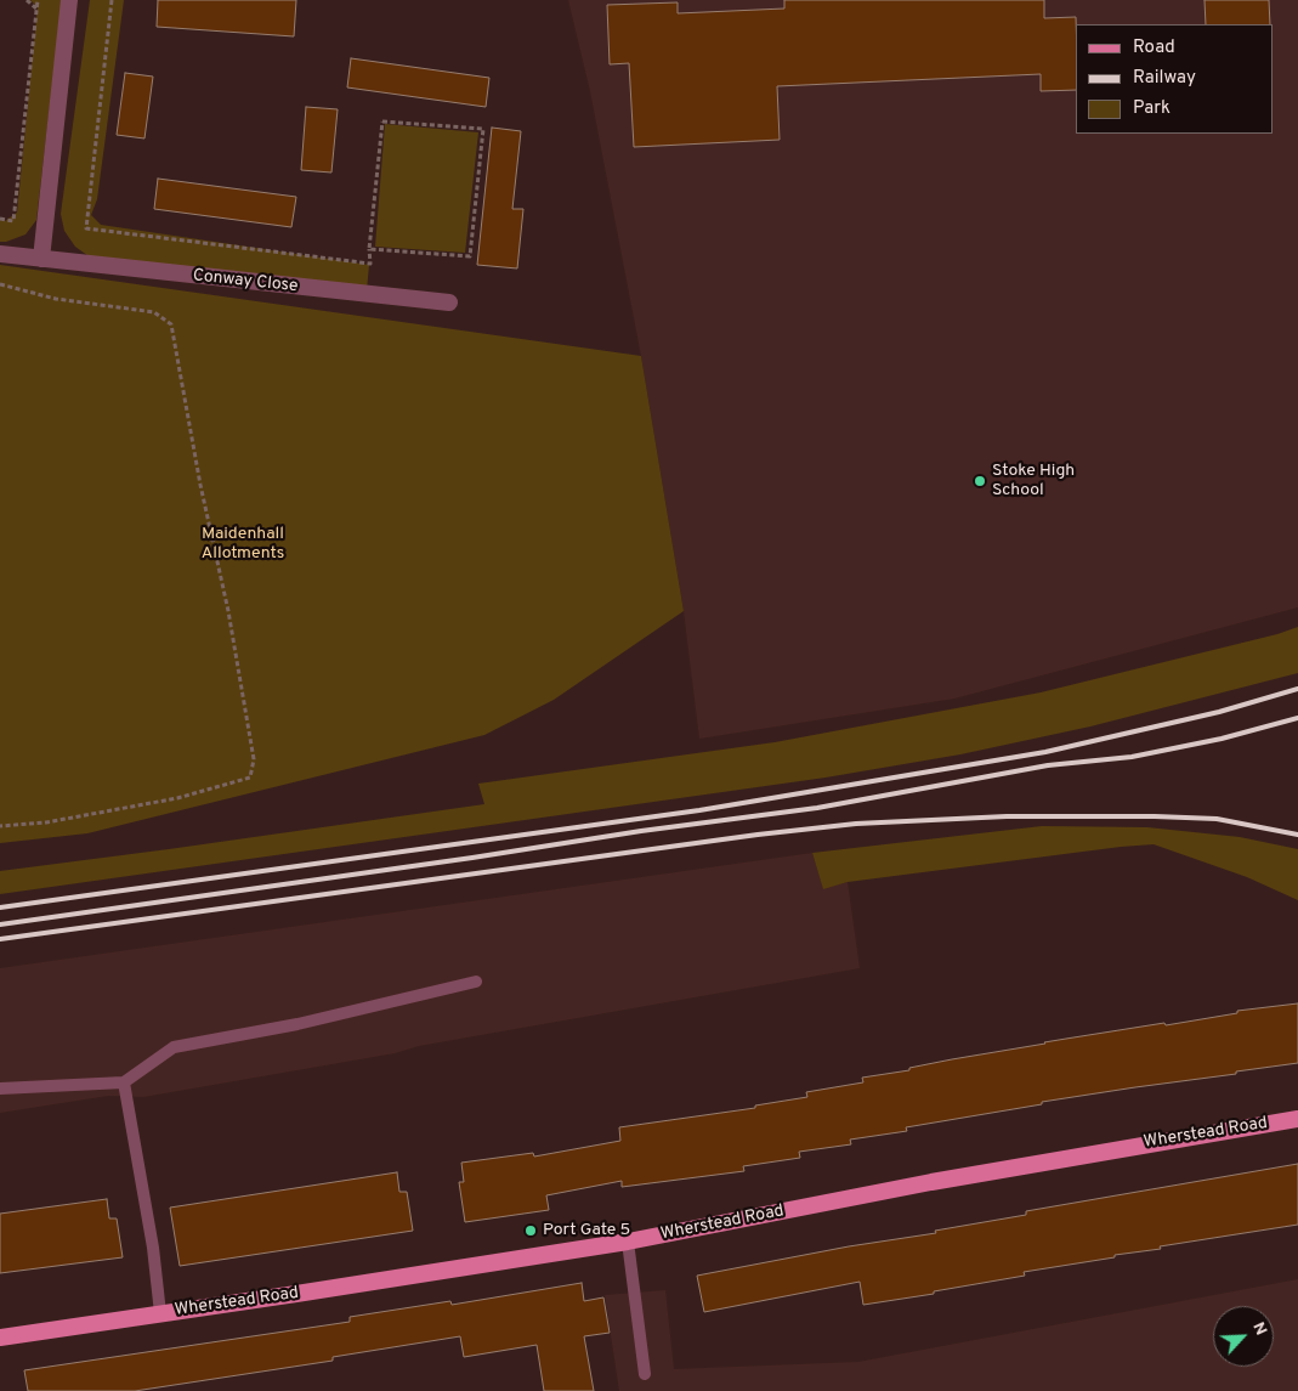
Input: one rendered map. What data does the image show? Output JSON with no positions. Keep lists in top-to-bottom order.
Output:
{
  "streets": {
    "main road": ["Wherstead Road"],
    "street": ["Conway Close"]
  },
  "parks": ["Maidenhall Allotments"],
  "places": ["Stoke High School", "Port Gate 5"],
  "legend": ["Road", "Railway", "Park"],
  "north": "top right"
}
